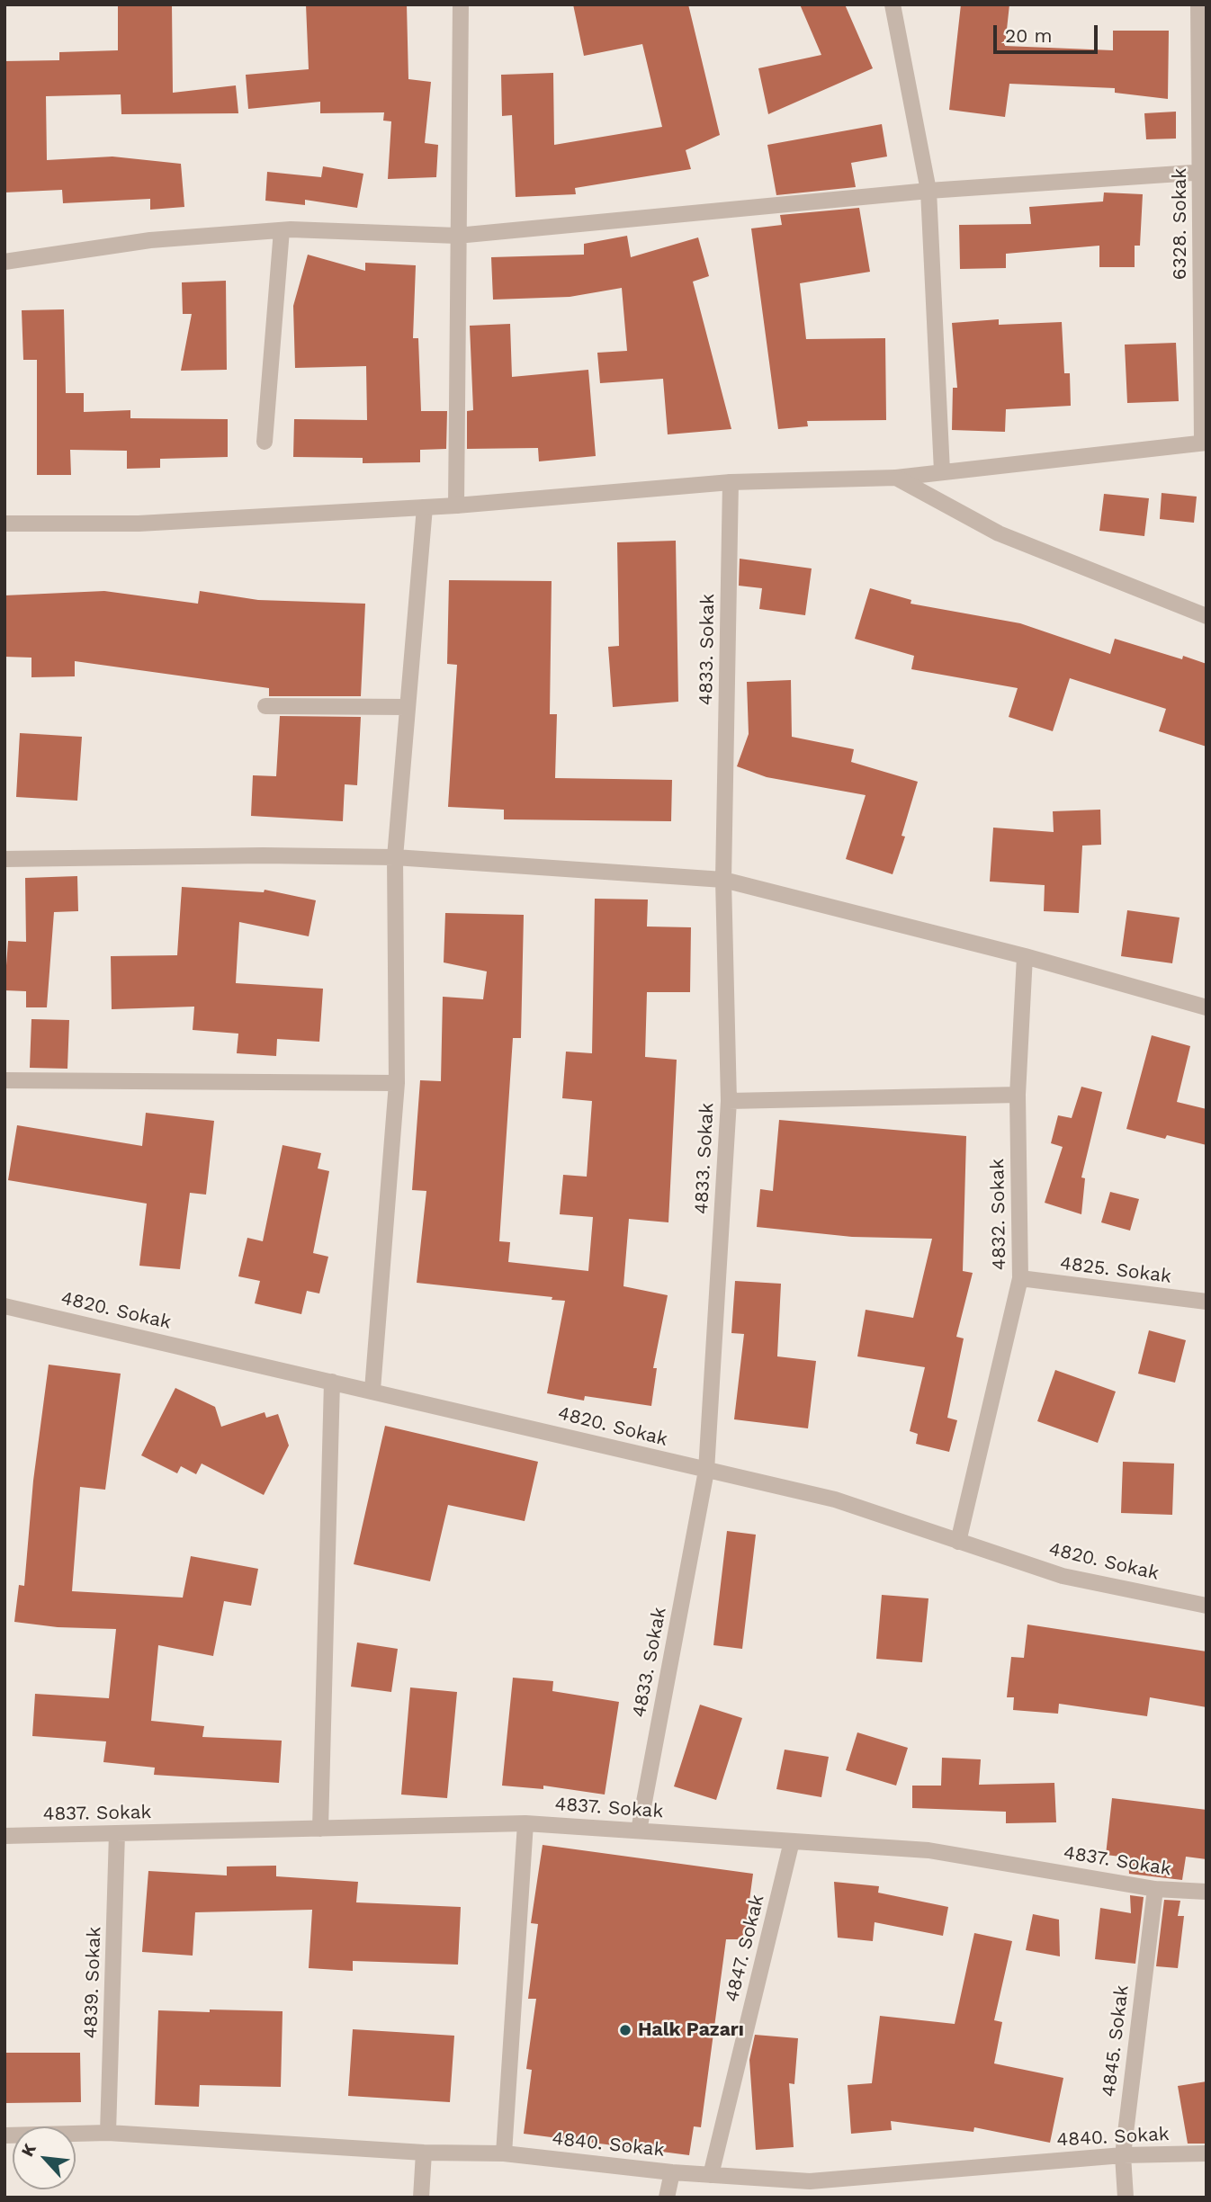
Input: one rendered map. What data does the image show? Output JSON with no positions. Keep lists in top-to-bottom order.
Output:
{
  "streets": {
    "street": [
      "6328. Sokak",
      "4833. Sokak",
      "4832. Sokak",
      "4825. Sokak",
      "4820. Sokak",
      "4837. Sokak",
      "4847. Sokak",
      "4839. Sokak",
      "4845. Sokak",
      "4840. Sokak"
    ]
  },
  "crossings": [
    ["4833. Sokak", "4820. Sokak"],
    ["4833. Sokak", "4837. Sokak"],
    ["4832. Sokak", "4825. Sokak"],
    ["4832. Sokak", "4820. Sokak"],
    ["4837. Sokak", "4847. Sokak"],
    ["4837. Sokak", "4839. Sokak"],
    ["4837. Sokak", "4845. Sokak"],
    ["4847. Sokak", "4840. Sokak"],
    ["4839. Sokak", "4840. Sokak"],
    ["4845. Sokak", "4840. Sokak"]
  ],
  "places": ["Halk Pazarı"],
  "scale_bar": "20 m",
  "north": "top left"
}
